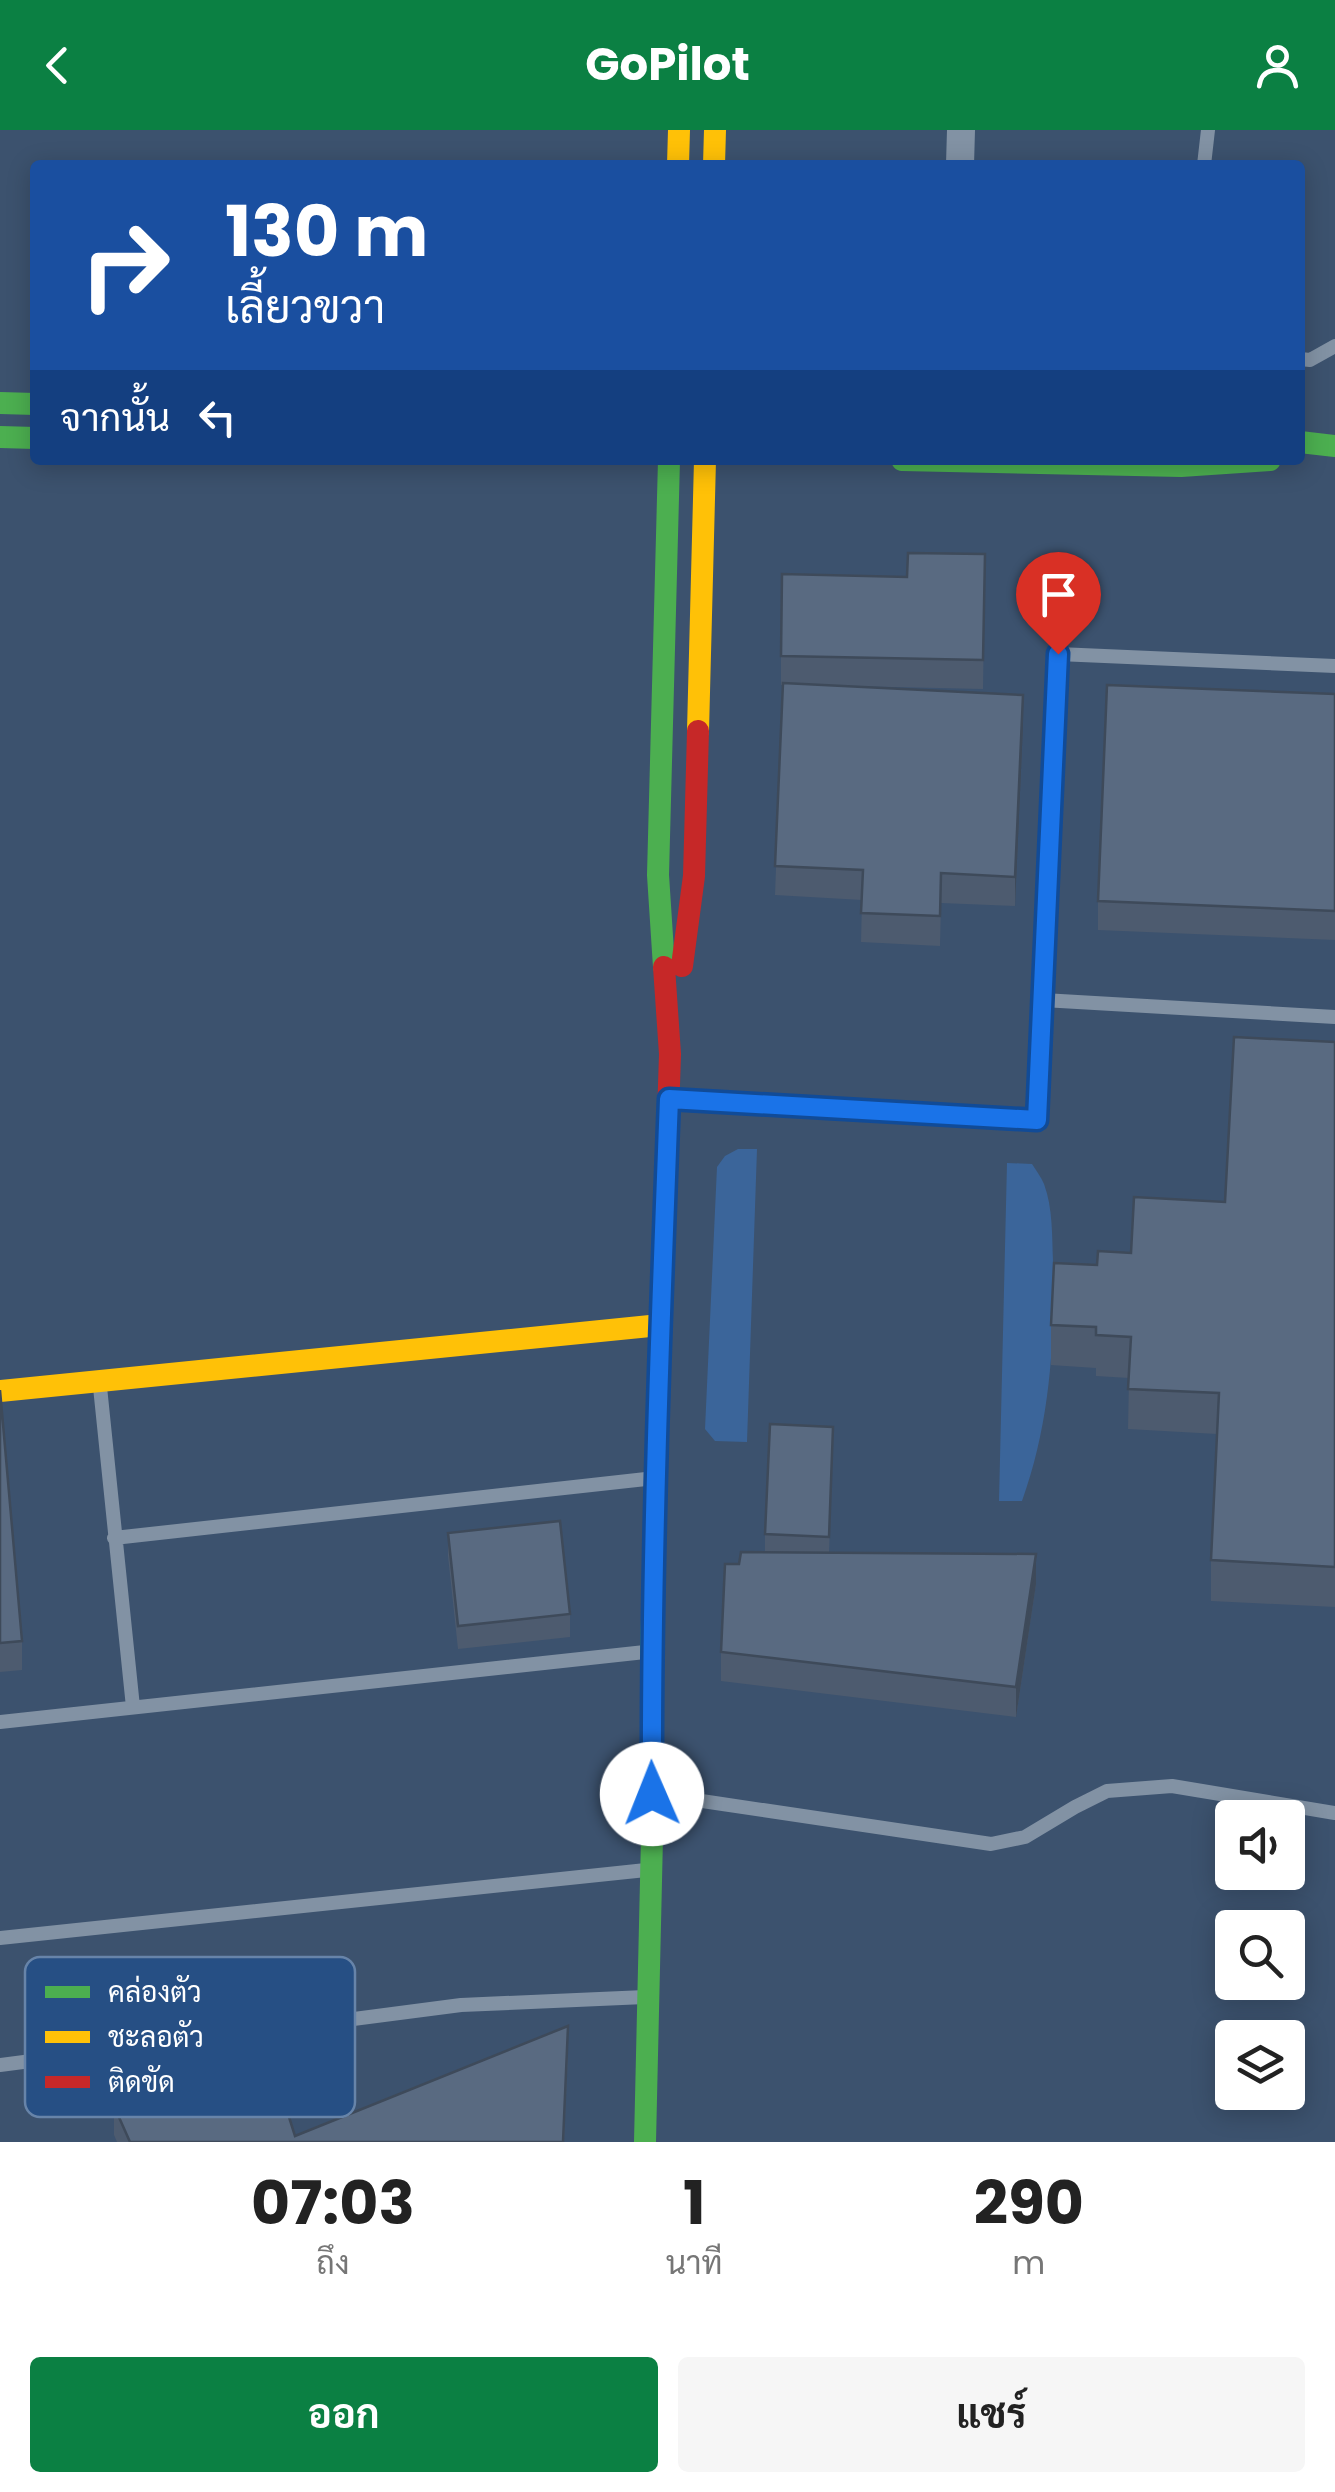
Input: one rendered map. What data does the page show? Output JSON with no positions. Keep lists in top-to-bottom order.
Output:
{
  "legend": ["คล่องตัว", "ชะลอตัว", "ติดขัด"],
  "page": {
    "header": "GoPilot",
    "turn": ["130 m", "เลี้ยวขวา"],
    "then": "จากนั้น",
    "eta": [
      "07:03",
      "ถึง",
      "1",
      "นาที",
      "290",
      "m"
    ],
    "buttons": ["ออก", "แชร์"]
  }
}
